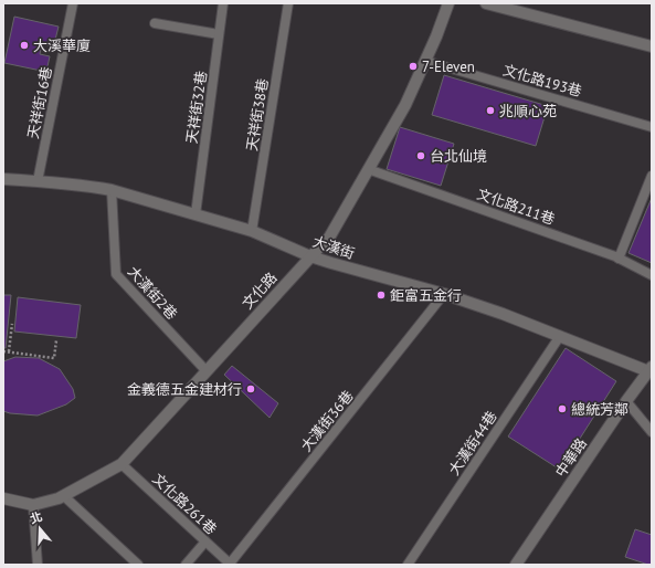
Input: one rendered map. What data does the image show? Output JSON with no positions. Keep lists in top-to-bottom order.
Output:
{
  "streets": {
    "street": ["大漢街", "文化路", "中華路"],
    "lane": [
      "文化路193巷",
      "天祥街16巷",
      "天祥街32巷",
      "天祥街38巷",
      "文化路211巷",
      "大漢街2巷",
      "大漢街36巷",
      "大漢街44巷",
      "文化路261巷"
    ]
  },
  "crossings": [
    ["文化路193巷", "文化路"],
    ["天祥街16巷", "大漢街"],
    ["天祥街32巷", "大漢街"],
    ["天祥街38巷", "大漢街"],
    ["文化路211巷", "文化路"],
    ["大漢街", "文化路"],
    ["大漢街", "大漢街2巷"],
    ["大漢街", "大漢街36巷"],
    ["大漢街", "大漢街44巷"],
    ["大漢街", "中華路"],
    ["文化路", "大漢街2巷"],
    ["文化路", "文化路261巷"],
    ["大漢街36巷", "文化路261巷"]
  ],
  "places": [
    "大溪華廈",
    "7-Eleven",
    "兆順心苑",
    "台北仙境",
    "鉅富五金行",
    "金義德五金建材行",
    "總統芳鄰"
  ],
  "north": "top"
}
